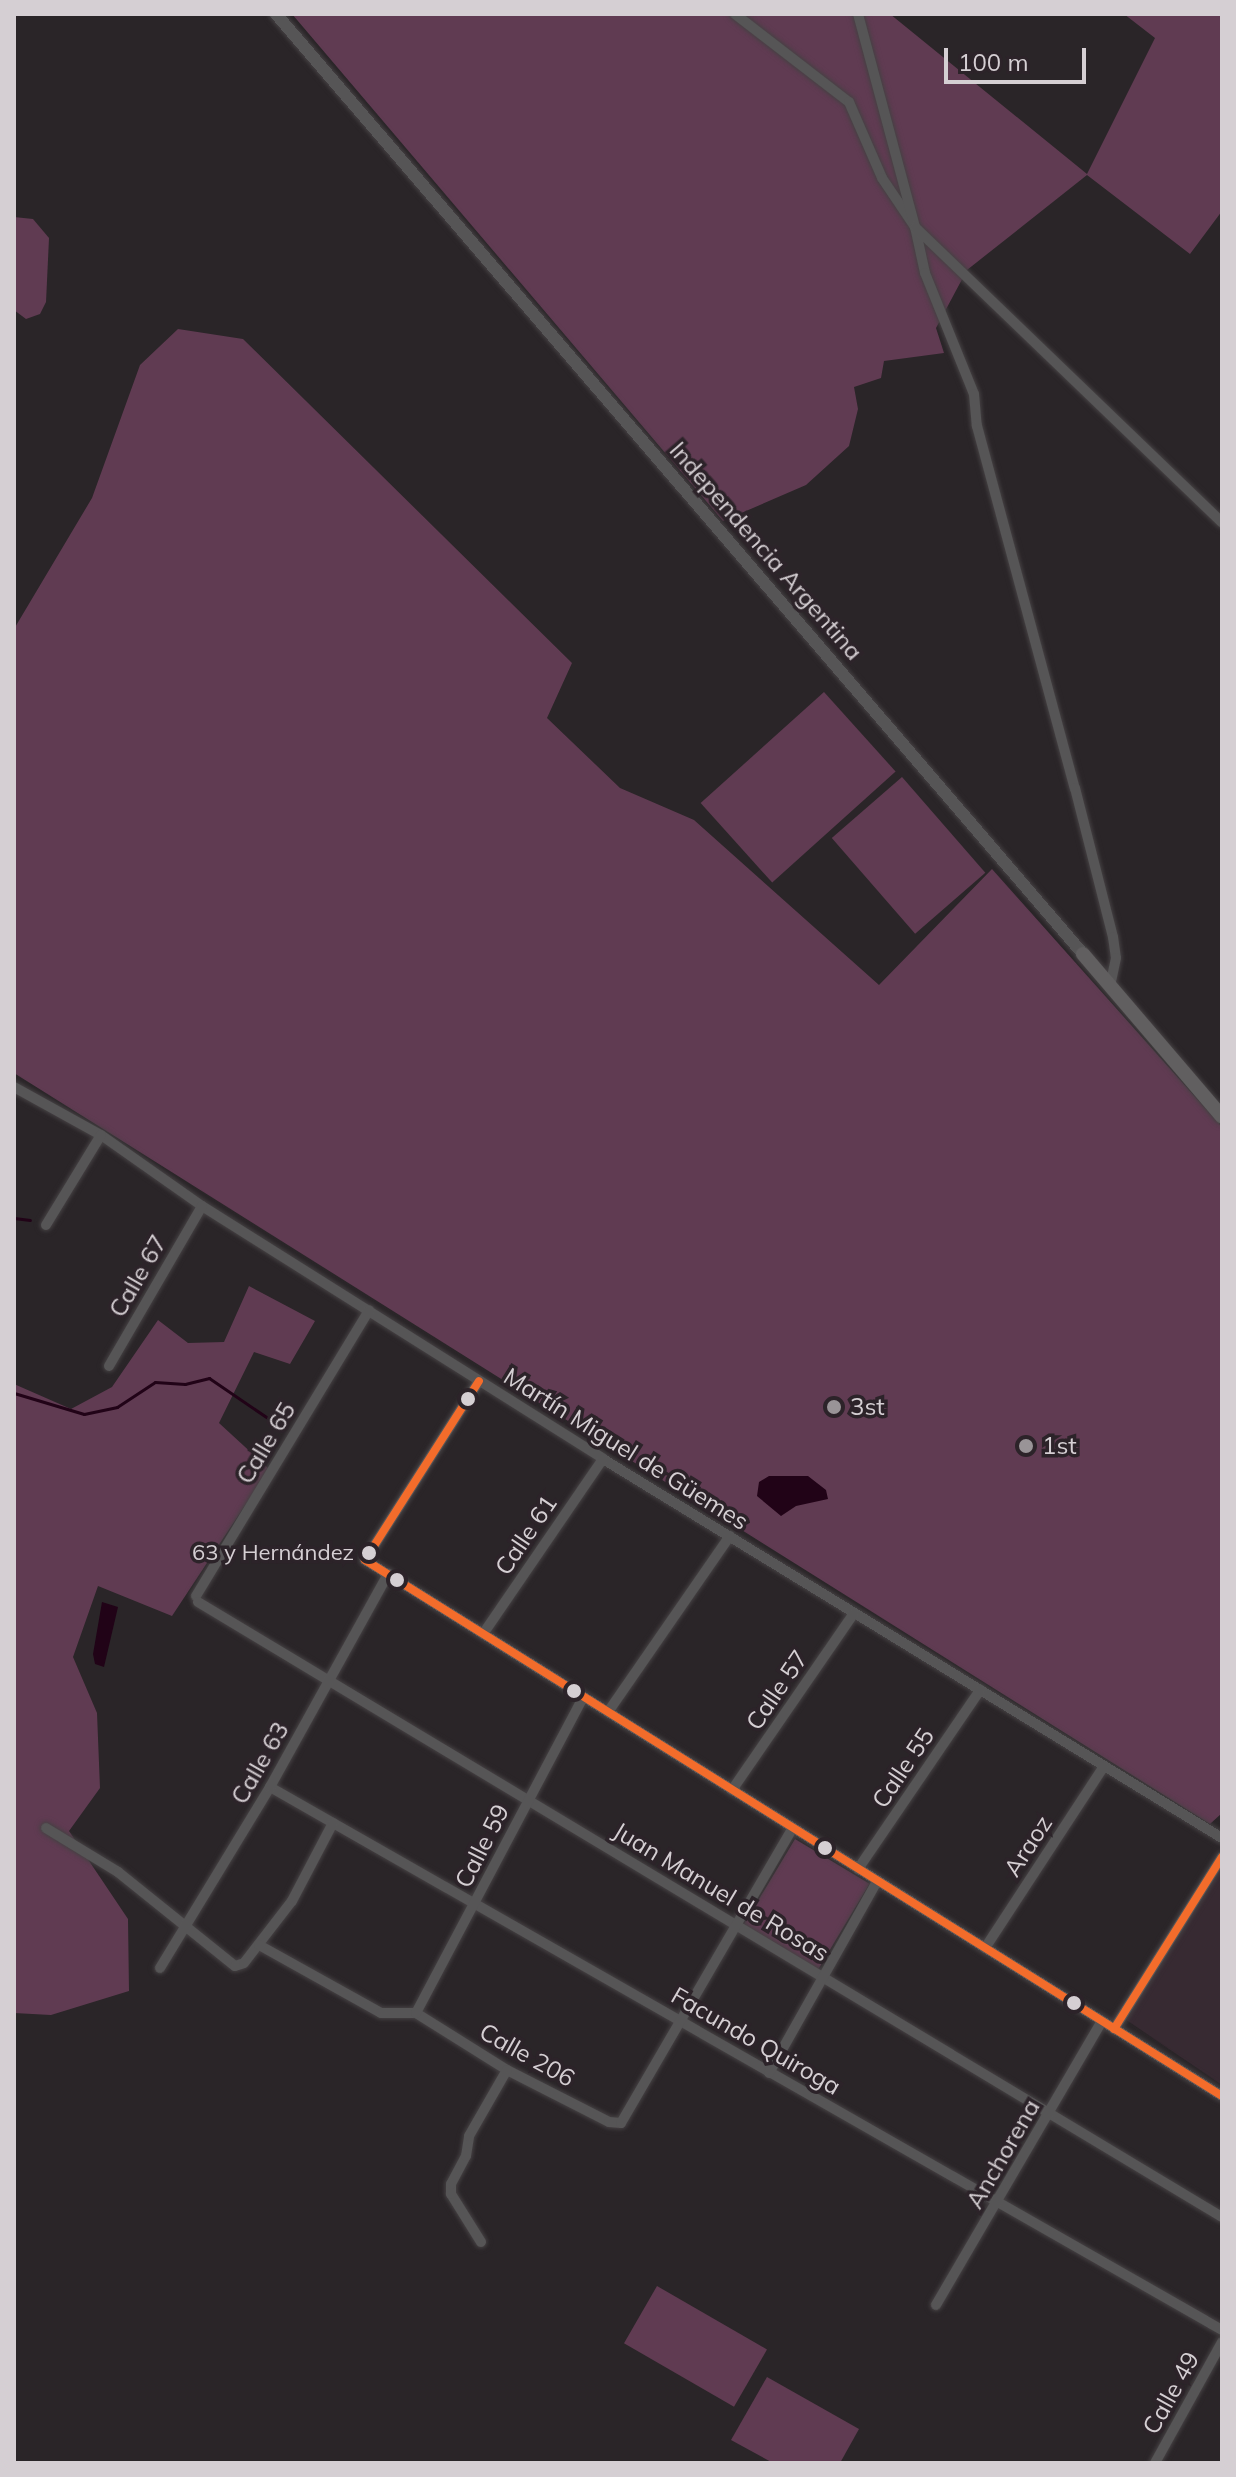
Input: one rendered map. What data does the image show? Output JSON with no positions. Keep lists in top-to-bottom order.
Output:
{
  "streets": {
    "main road": ["Independencia Argentina"],
    "street": [
      "Calle 67",
      "Calle 65",
      "Martín Miguel de Güemes",
      "Calle 61",
      "Calle 57",
      "Calle 63",
      "Calle 55",
      "Calle 59",
      "Araoz",
      "Juan Manuel de Rosas",
      "Facundo Quiroga",
      "Calle 206",
      "Anchorena",
      "Calle 49"
    ]
  },
  "crossings": [
    ["Calle 67", "Martín Miguel de Güemes"],
    ["Calle 65", "Martín Miguel de Güemes"],
    ["Calle 65", "Juan Manuel de Rosas"],
    ["Martín Miguel de Güemes", "Calle 61"],
    ["Martín Miguel de Güemes", "Calle 57"],
    ["Martín Miguel de Güemes", "Calle 55"],
    ["Martín Miguel de Güemes", "Araoz"],
    ["Calle 63", "Juan Manuel de Rosas"],
    ["Calle 63", "Facundo Quiroga"],
    ["Calle 59", "Juan Manuel de Rosas"],
    ["Calle 59", "Facundo Quiroga"],
    ["Calle 59", "Calle 206"],
    ["Juan Manuel de Rosas", "Anchorena"],
    ["Facundo Quiroga", "Calle 206"],
    ["Facundo Quiroga", "Anchorena"]
  ],
  "places": ["3st", "1st", "63 y Hernández"],
  "scale_bar": "100 m"
}
